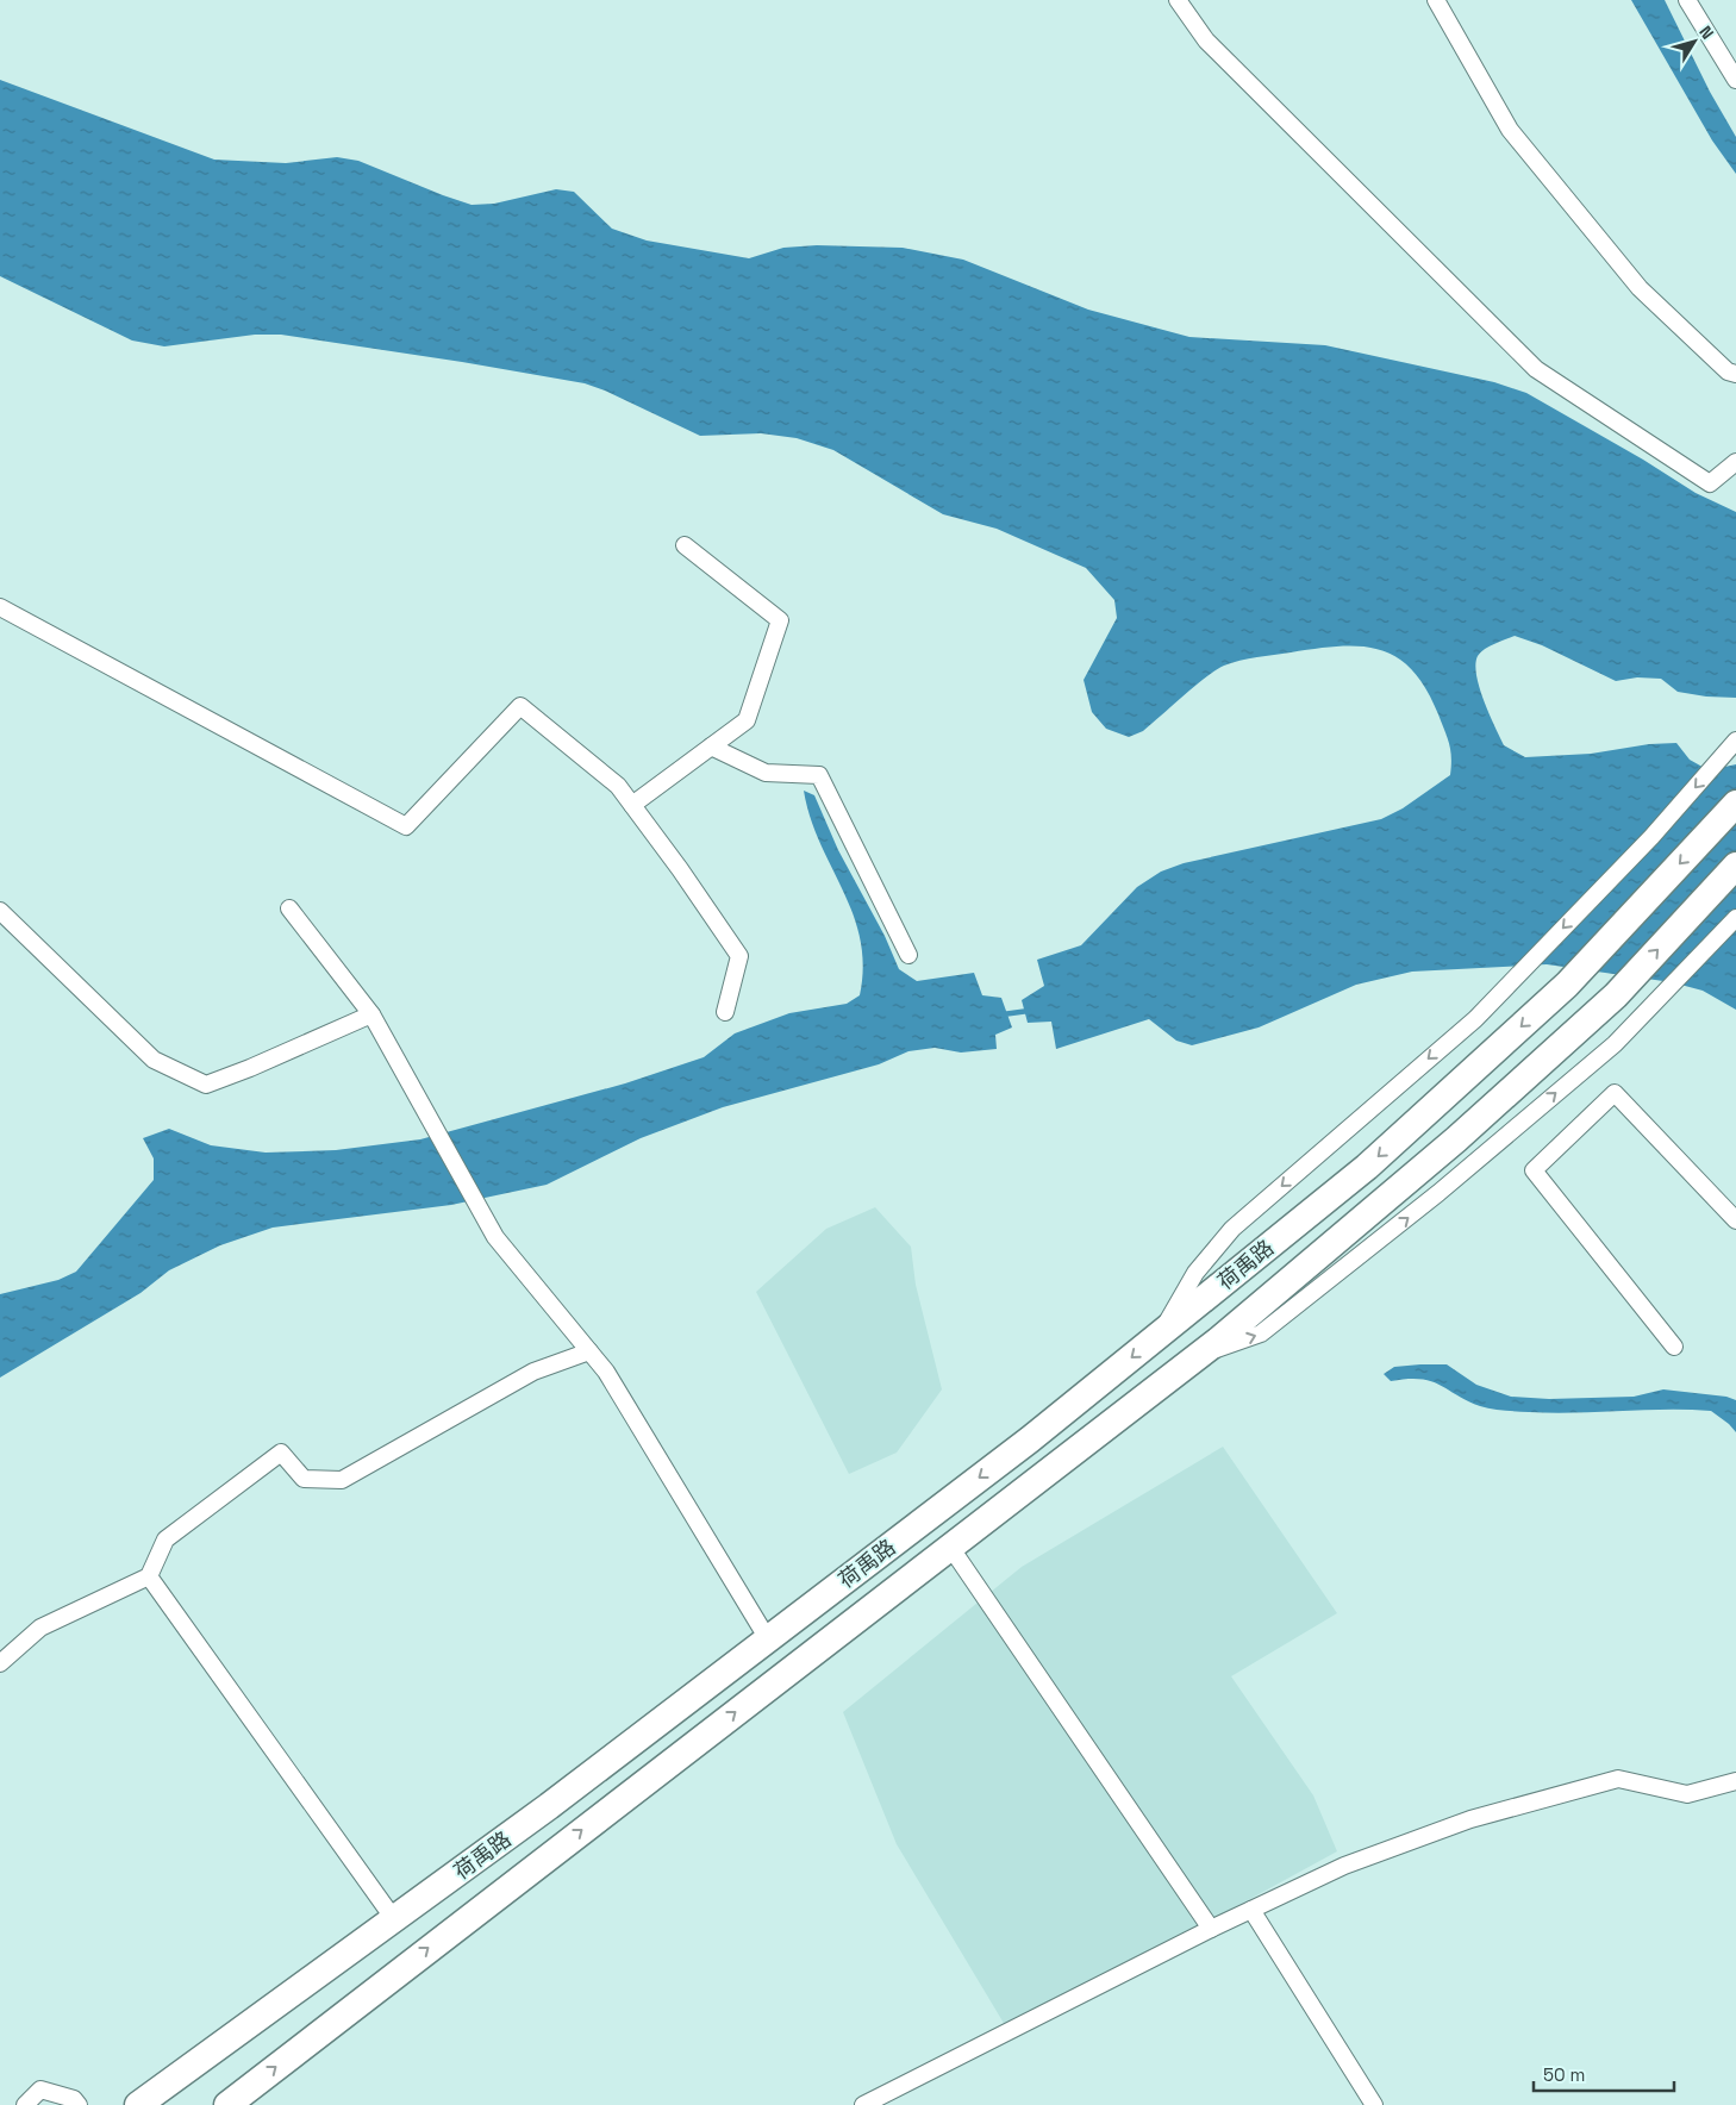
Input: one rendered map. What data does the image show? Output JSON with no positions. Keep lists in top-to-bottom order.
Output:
{
  "streets": {
    "main road": ["荷禹路"]
  },
  "scale_bar": "50 m",
  "north": "top right"
}
